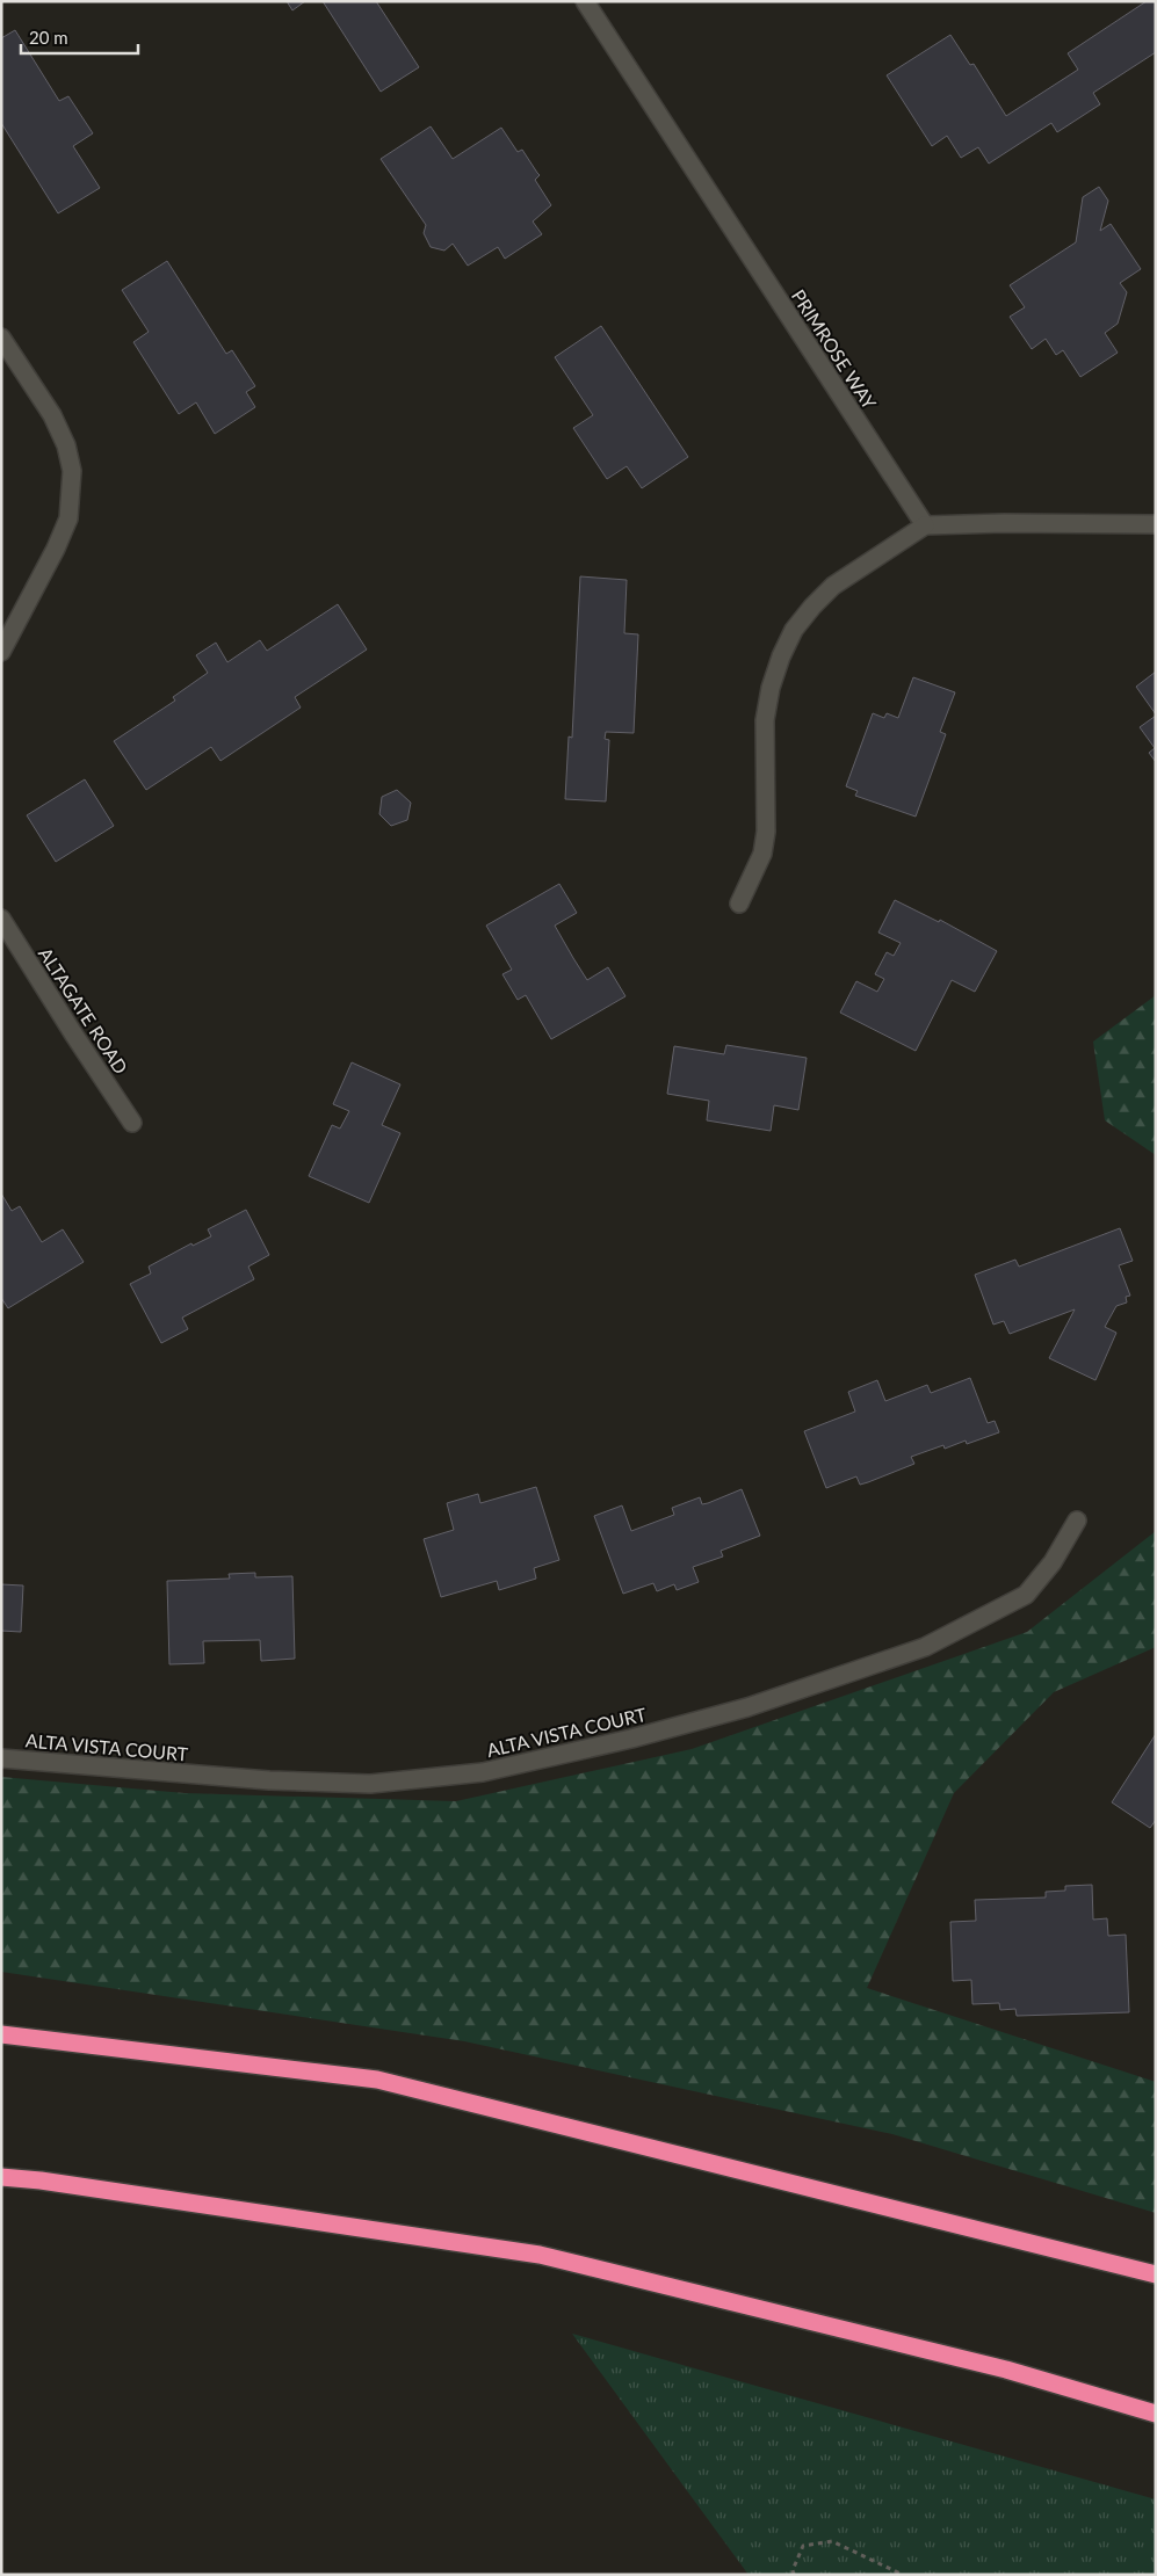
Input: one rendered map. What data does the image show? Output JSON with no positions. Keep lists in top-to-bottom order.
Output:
{
  "streets": {
    "street": ["PRIMROSE WAY", "ALTAGATE ROAD", "ALTA VISTA COURT"]
  },
  "scale_bar": "20 m"
}
